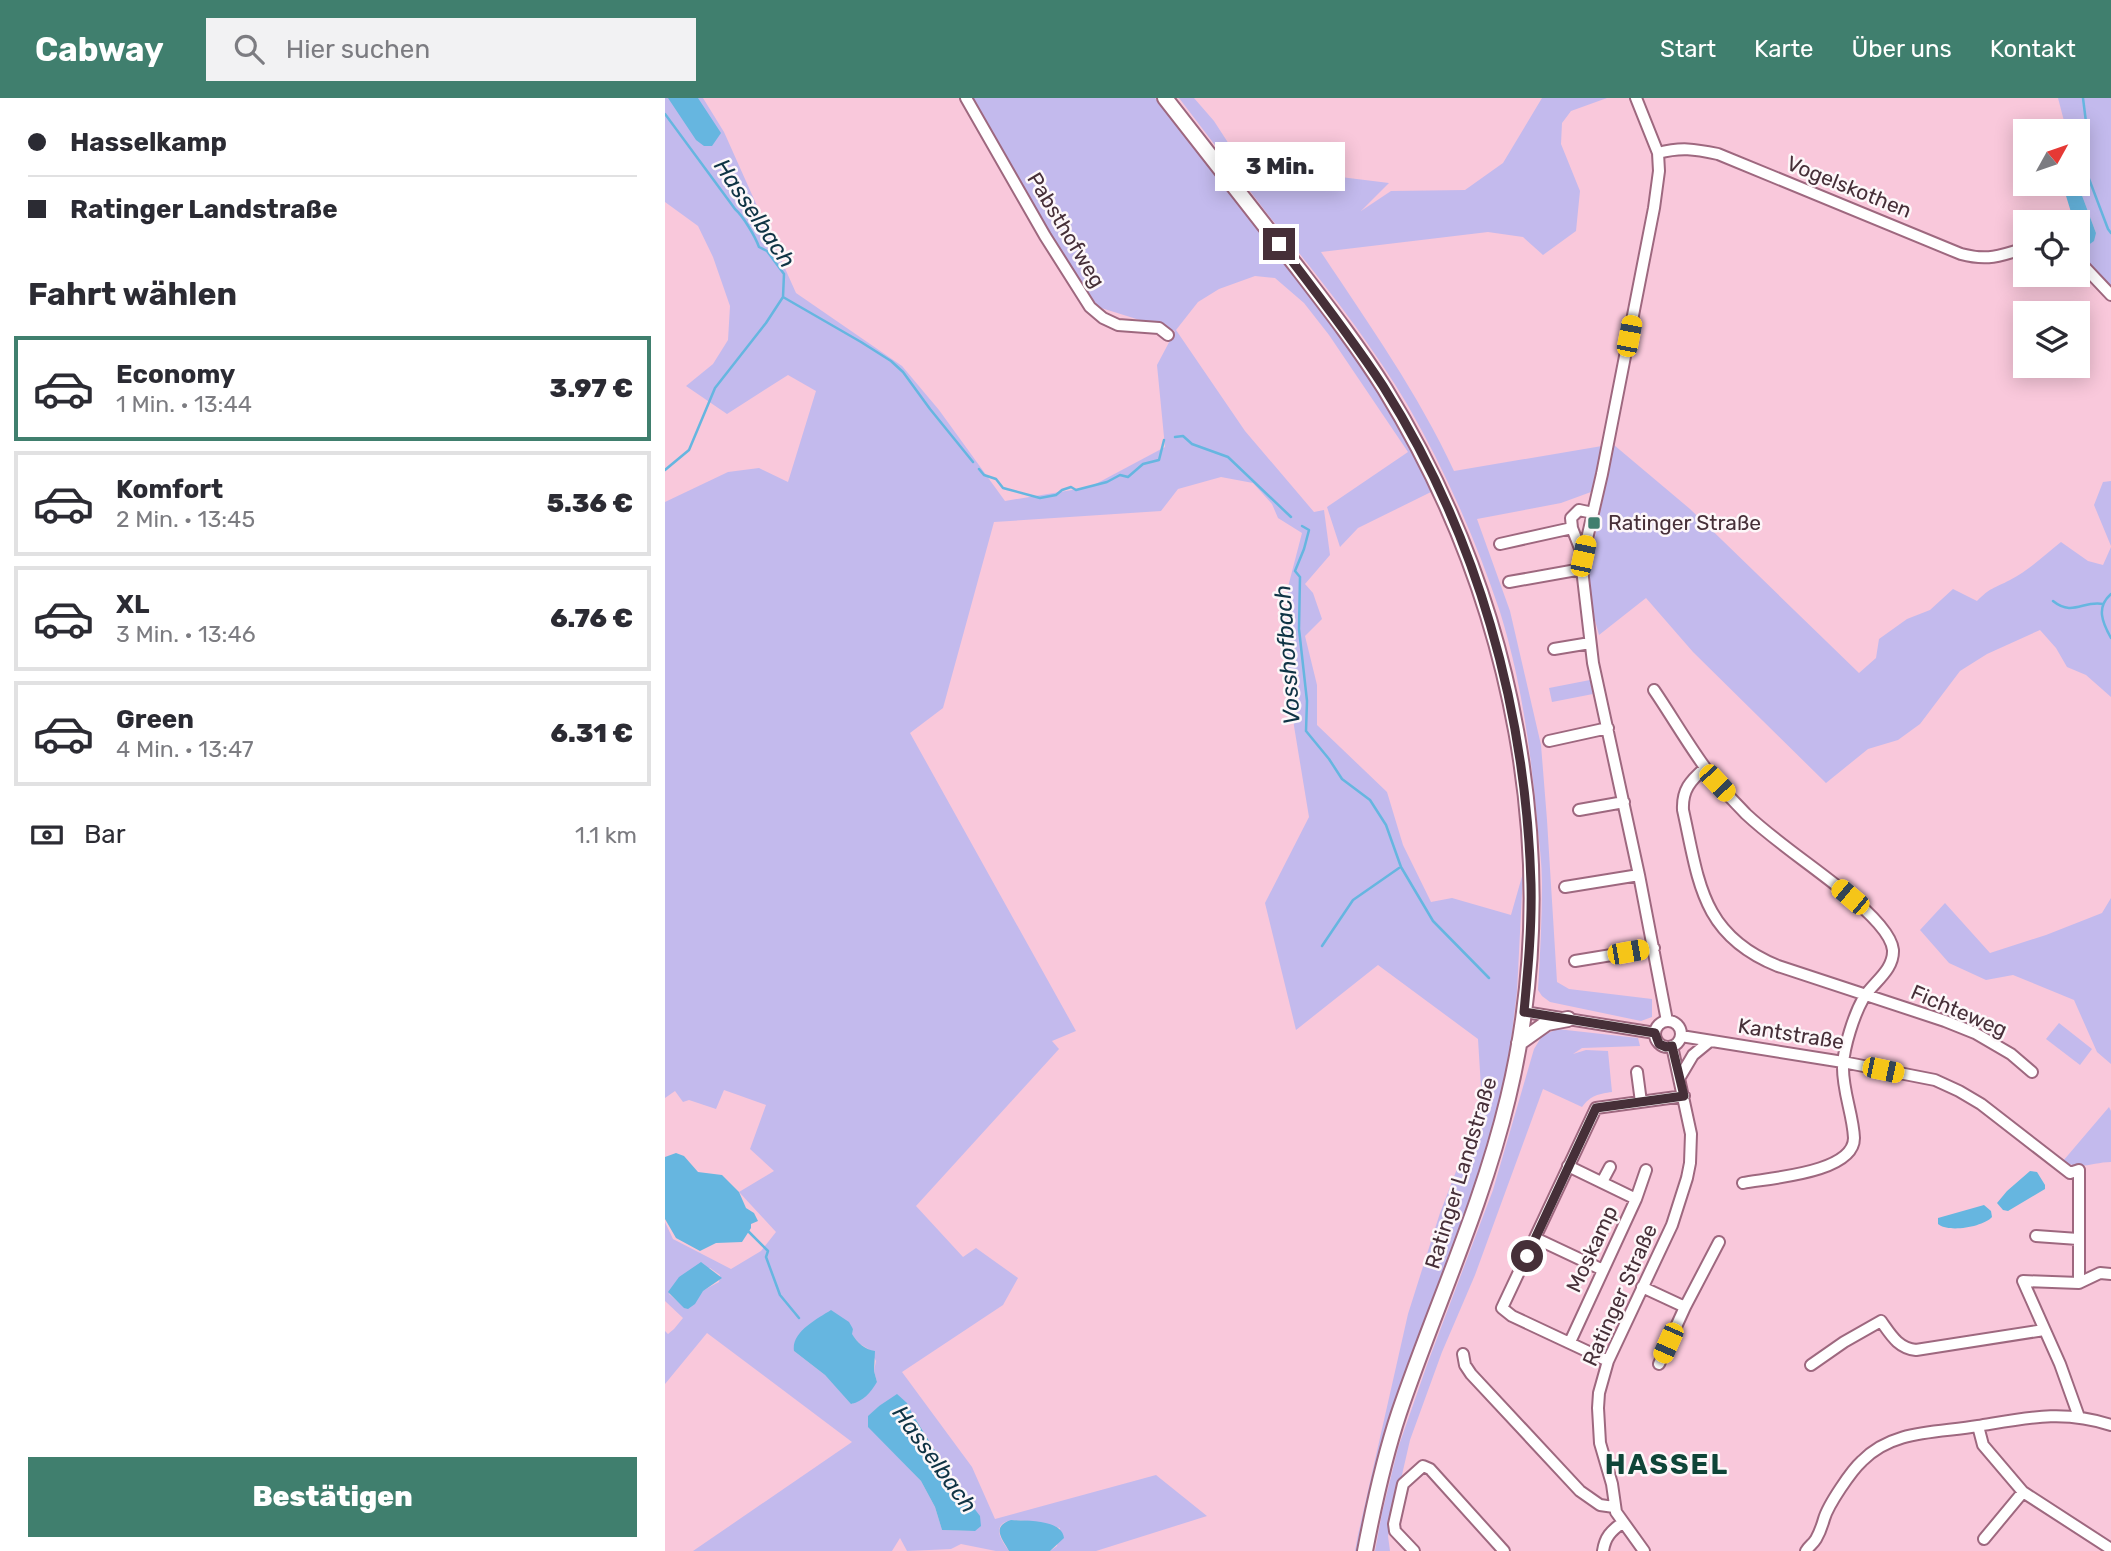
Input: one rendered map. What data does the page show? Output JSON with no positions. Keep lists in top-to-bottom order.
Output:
{
  "streets": {
    "main road": ["Ratinger Landstraße"],
    "street": [
      "Vogelskothen",
      "Pabsthofweg",
      "Fichteweg",
      "Kantstraße",
      "Moskamp",
      "Ratinger Straße"
    ]
  },
  "crossings": [
    ["Kantstraße", "Ratinger Straße"]
  ],
  "districts": ["HASSEL"],
  "water": ["Hasselbach", "Vosshofbach"],
  "places": {
    "transit": ["Ratinger Straße"]
  },
  "north": "top right",
  "page": {
    "header": "Cabway",
    "search": "Hier suchen",
    "nav": [
      "Start",
      "Karte",
      "Über uns",
      "Kontakt"
    ],
    "banner": ["Hasselkamp", "Ratinger Landstraße"],
    "bubble": "3 Min.",
    "heading": "Fahrt wählen",
    "list": [
      {
        "name": "Economy",
        "note": "1 Min. · 13:44",
        "value": "3.97 €"
      },
      {
        "name": "Komfort",
        "note": "2 Min. · 13:45",
        "value": "5.36 €"
      },
      {
        "name": "XL",
        "note": "3 Min. · 13:46",
        "value": "6.76 €"
      },
      {
        "name": "Green",
        "note": "4 Min. · 13:47",
        "value": "6.31 €"
      }
    ],
    "pay": ["Bar", "1.1 km"],
    "buttons": "Bestätigen"
  }
}
